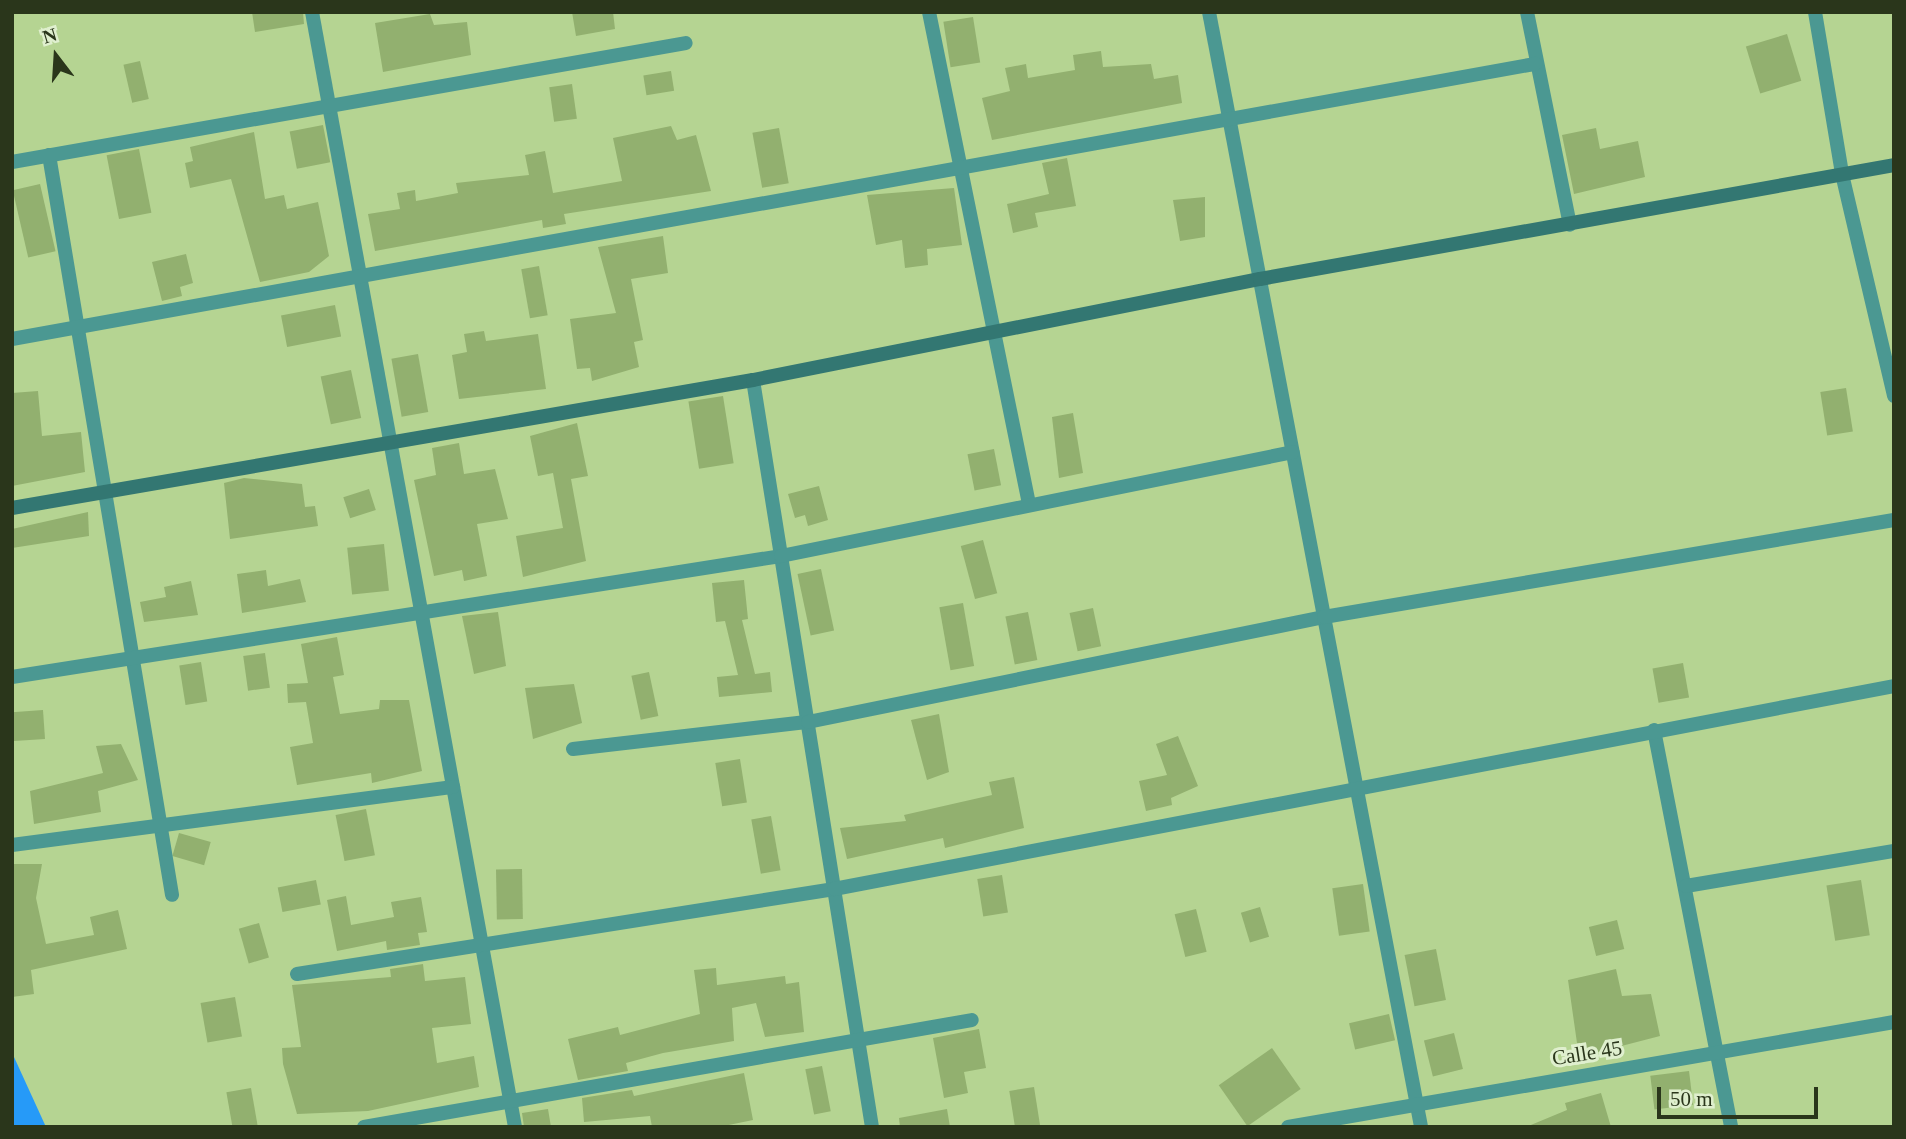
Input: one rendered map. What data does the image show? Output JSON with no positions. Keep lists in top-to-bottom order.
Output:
{
  "streets": {
    "street": ["Calle 45"]
  },
  "scale_bar": "50 m",
  "north": "top"
}
